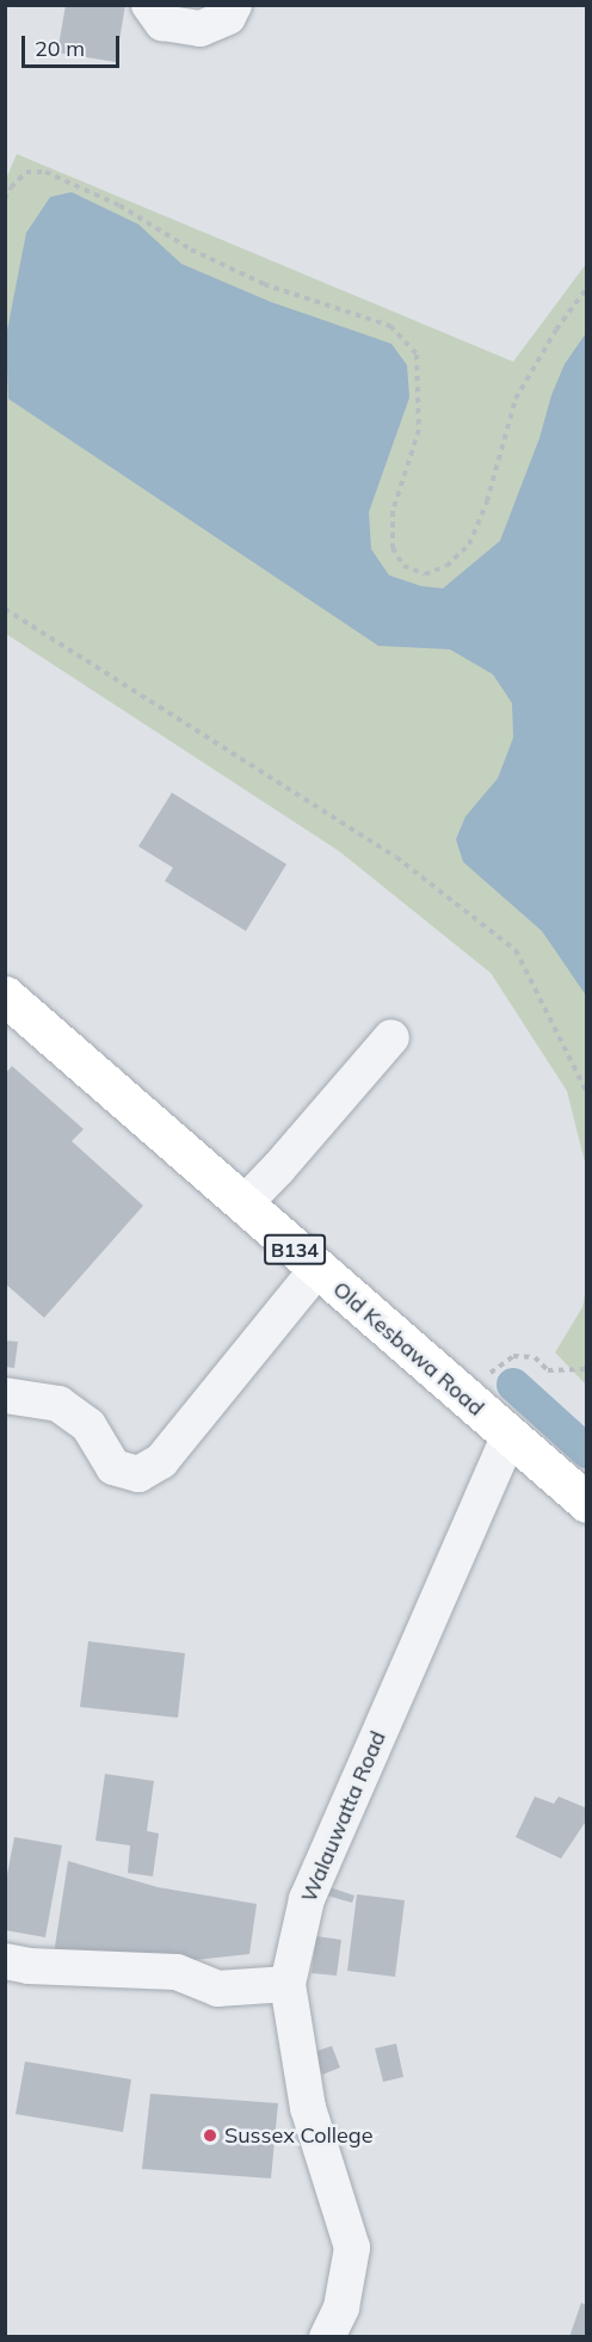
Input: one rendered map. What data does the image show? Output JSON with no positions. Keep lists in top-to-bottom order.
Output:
{
  "streets": {
    "main road": ["B134", "Old Kesbawa Road"],
    "street": ["Walauwatta Road"]
  },
  "crossings": [
    ["Old Kesbawa Road", "Walauwatta Road"]
  ],
  "places": ["Sussex College"],
  "scale_bar": "20 m"
}
